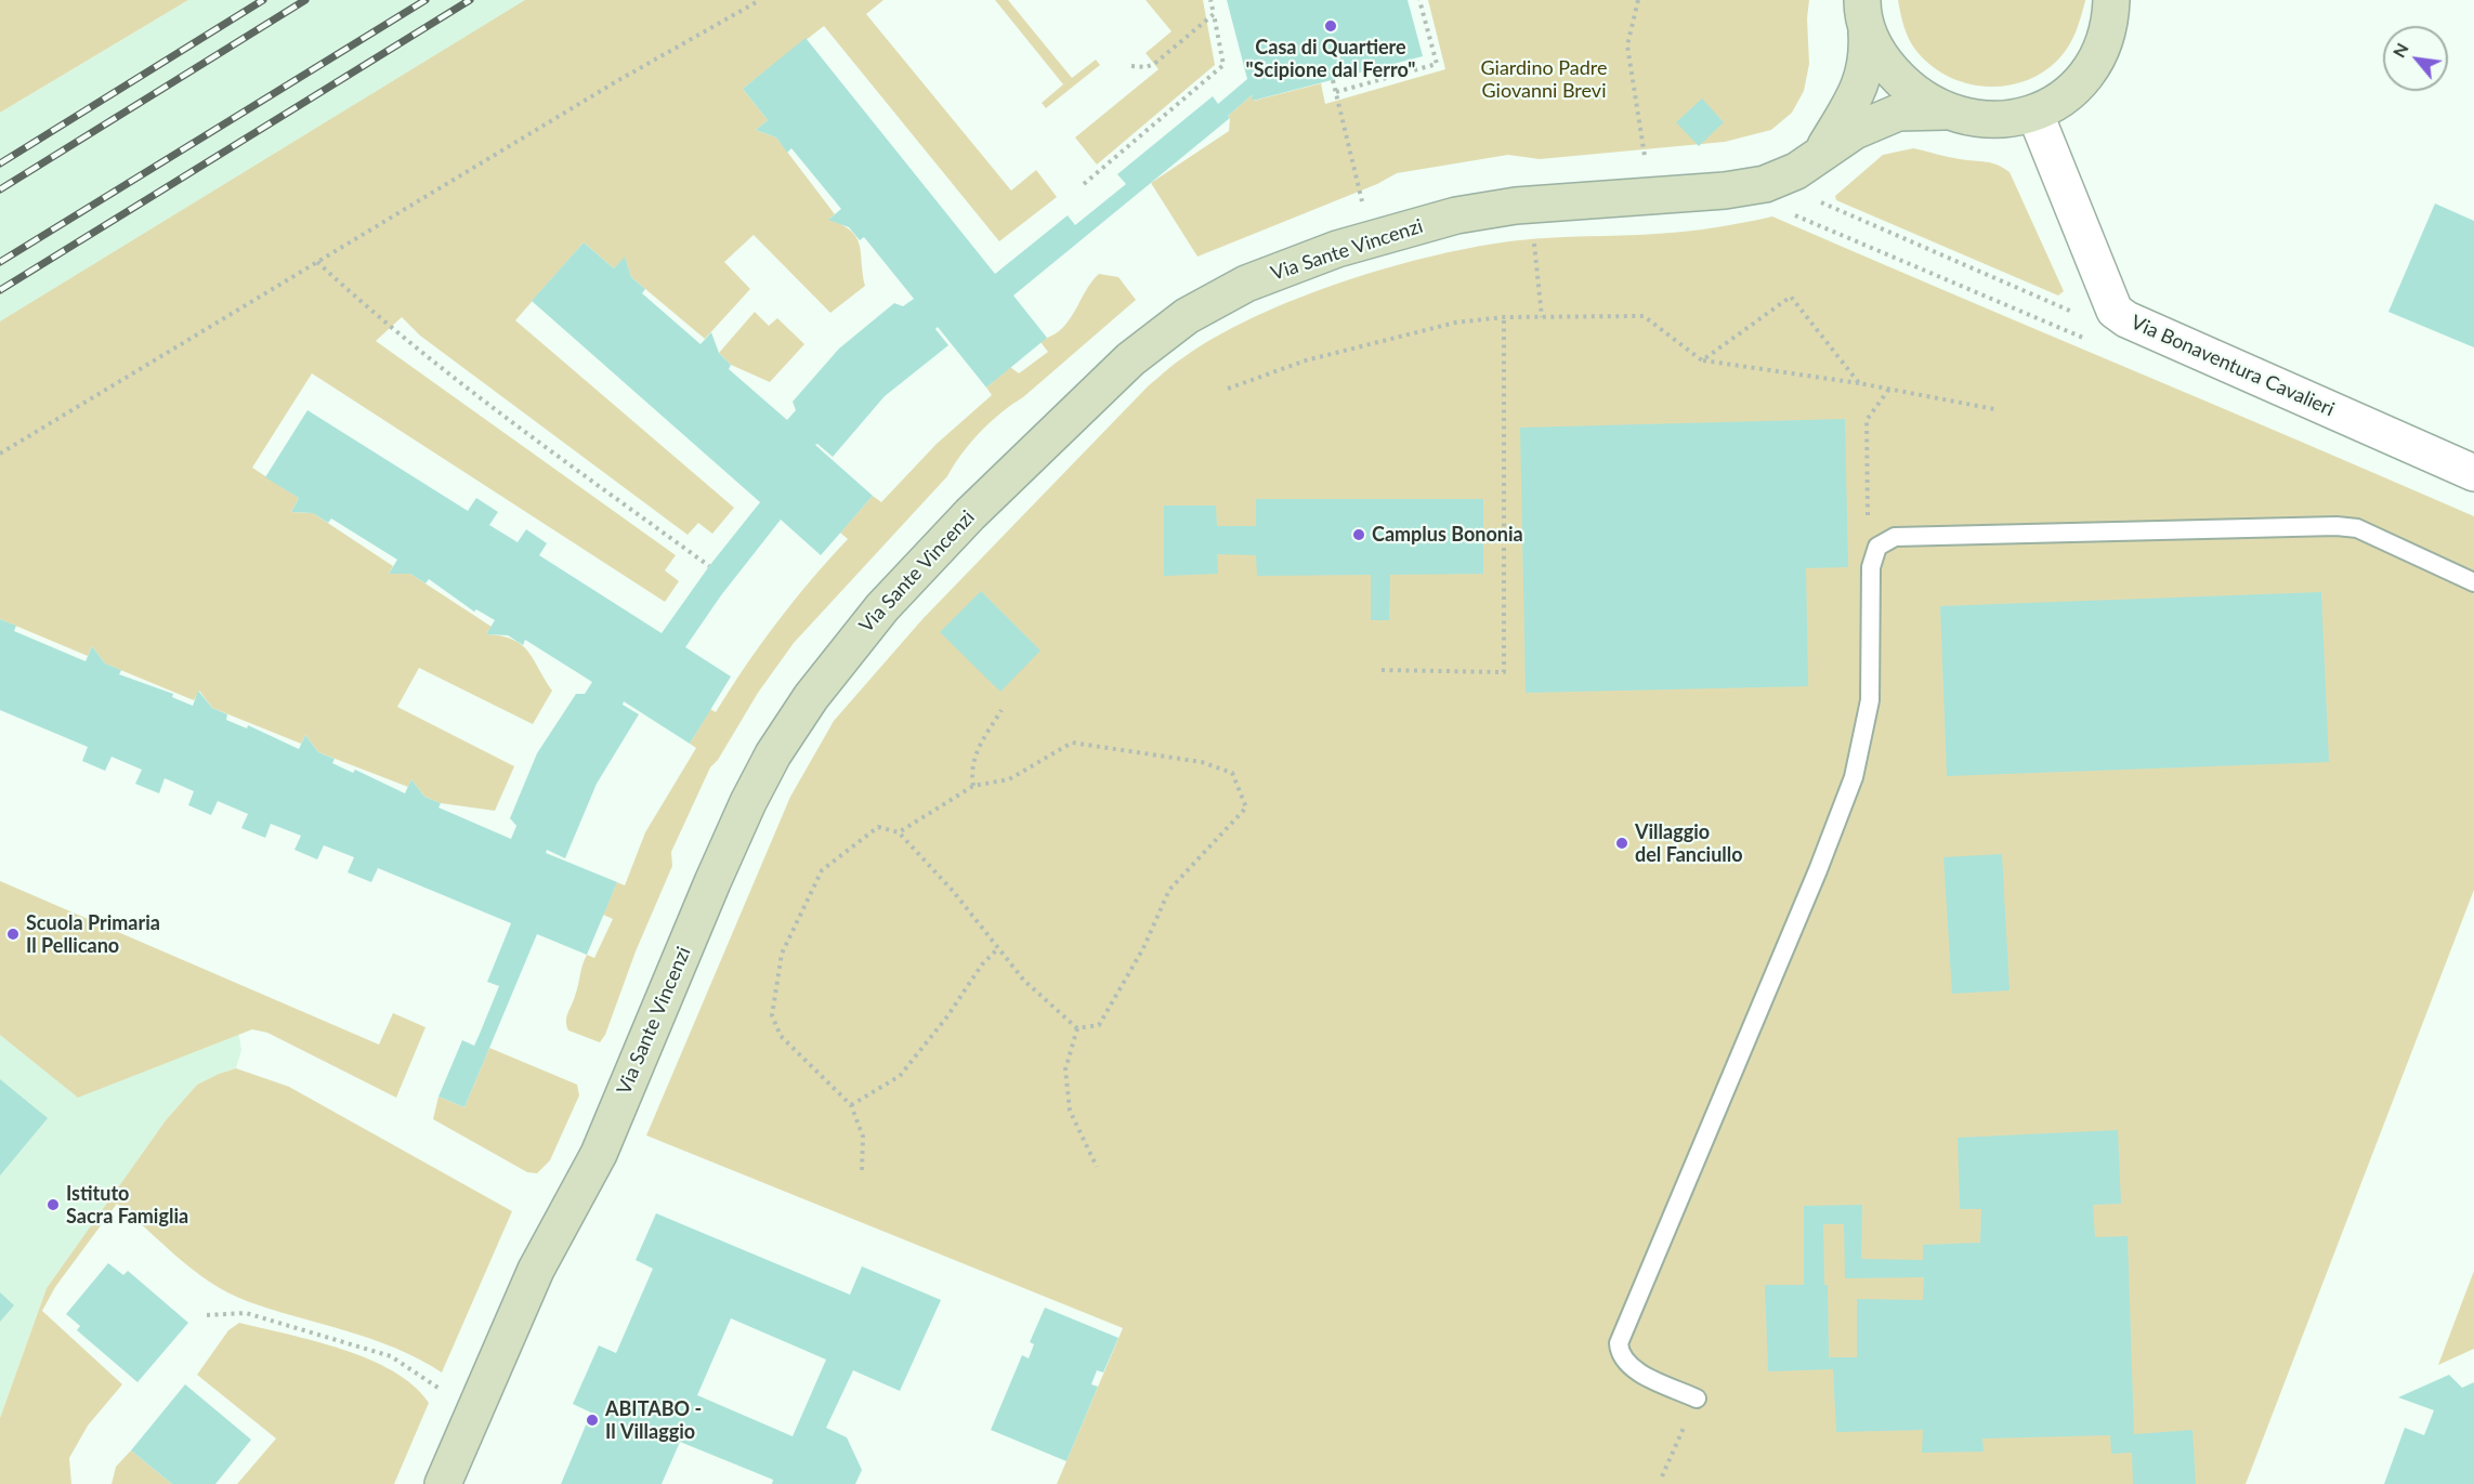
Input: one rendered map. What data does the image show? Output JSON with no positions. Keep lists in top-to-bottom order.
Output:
{
  "streets": {
    "street": ["Via Sante Vincenzi", "Via Bonaventura Cavalieri"]
  },
  "parks": ["Giardino Padre Giovanni Brevi"],
  "places": [
    "Casa di Quartiere \"Scipione dal Ferro\"",
    "Camplus Bononia",
    "Villaggio del Fanciullo",
    "Scuola Primaria Il Pellicano",
    "Istituto Sacra Famiglia",
    "ABITABO - Il Villaggio"
  ],
  "north": "top left"
}
